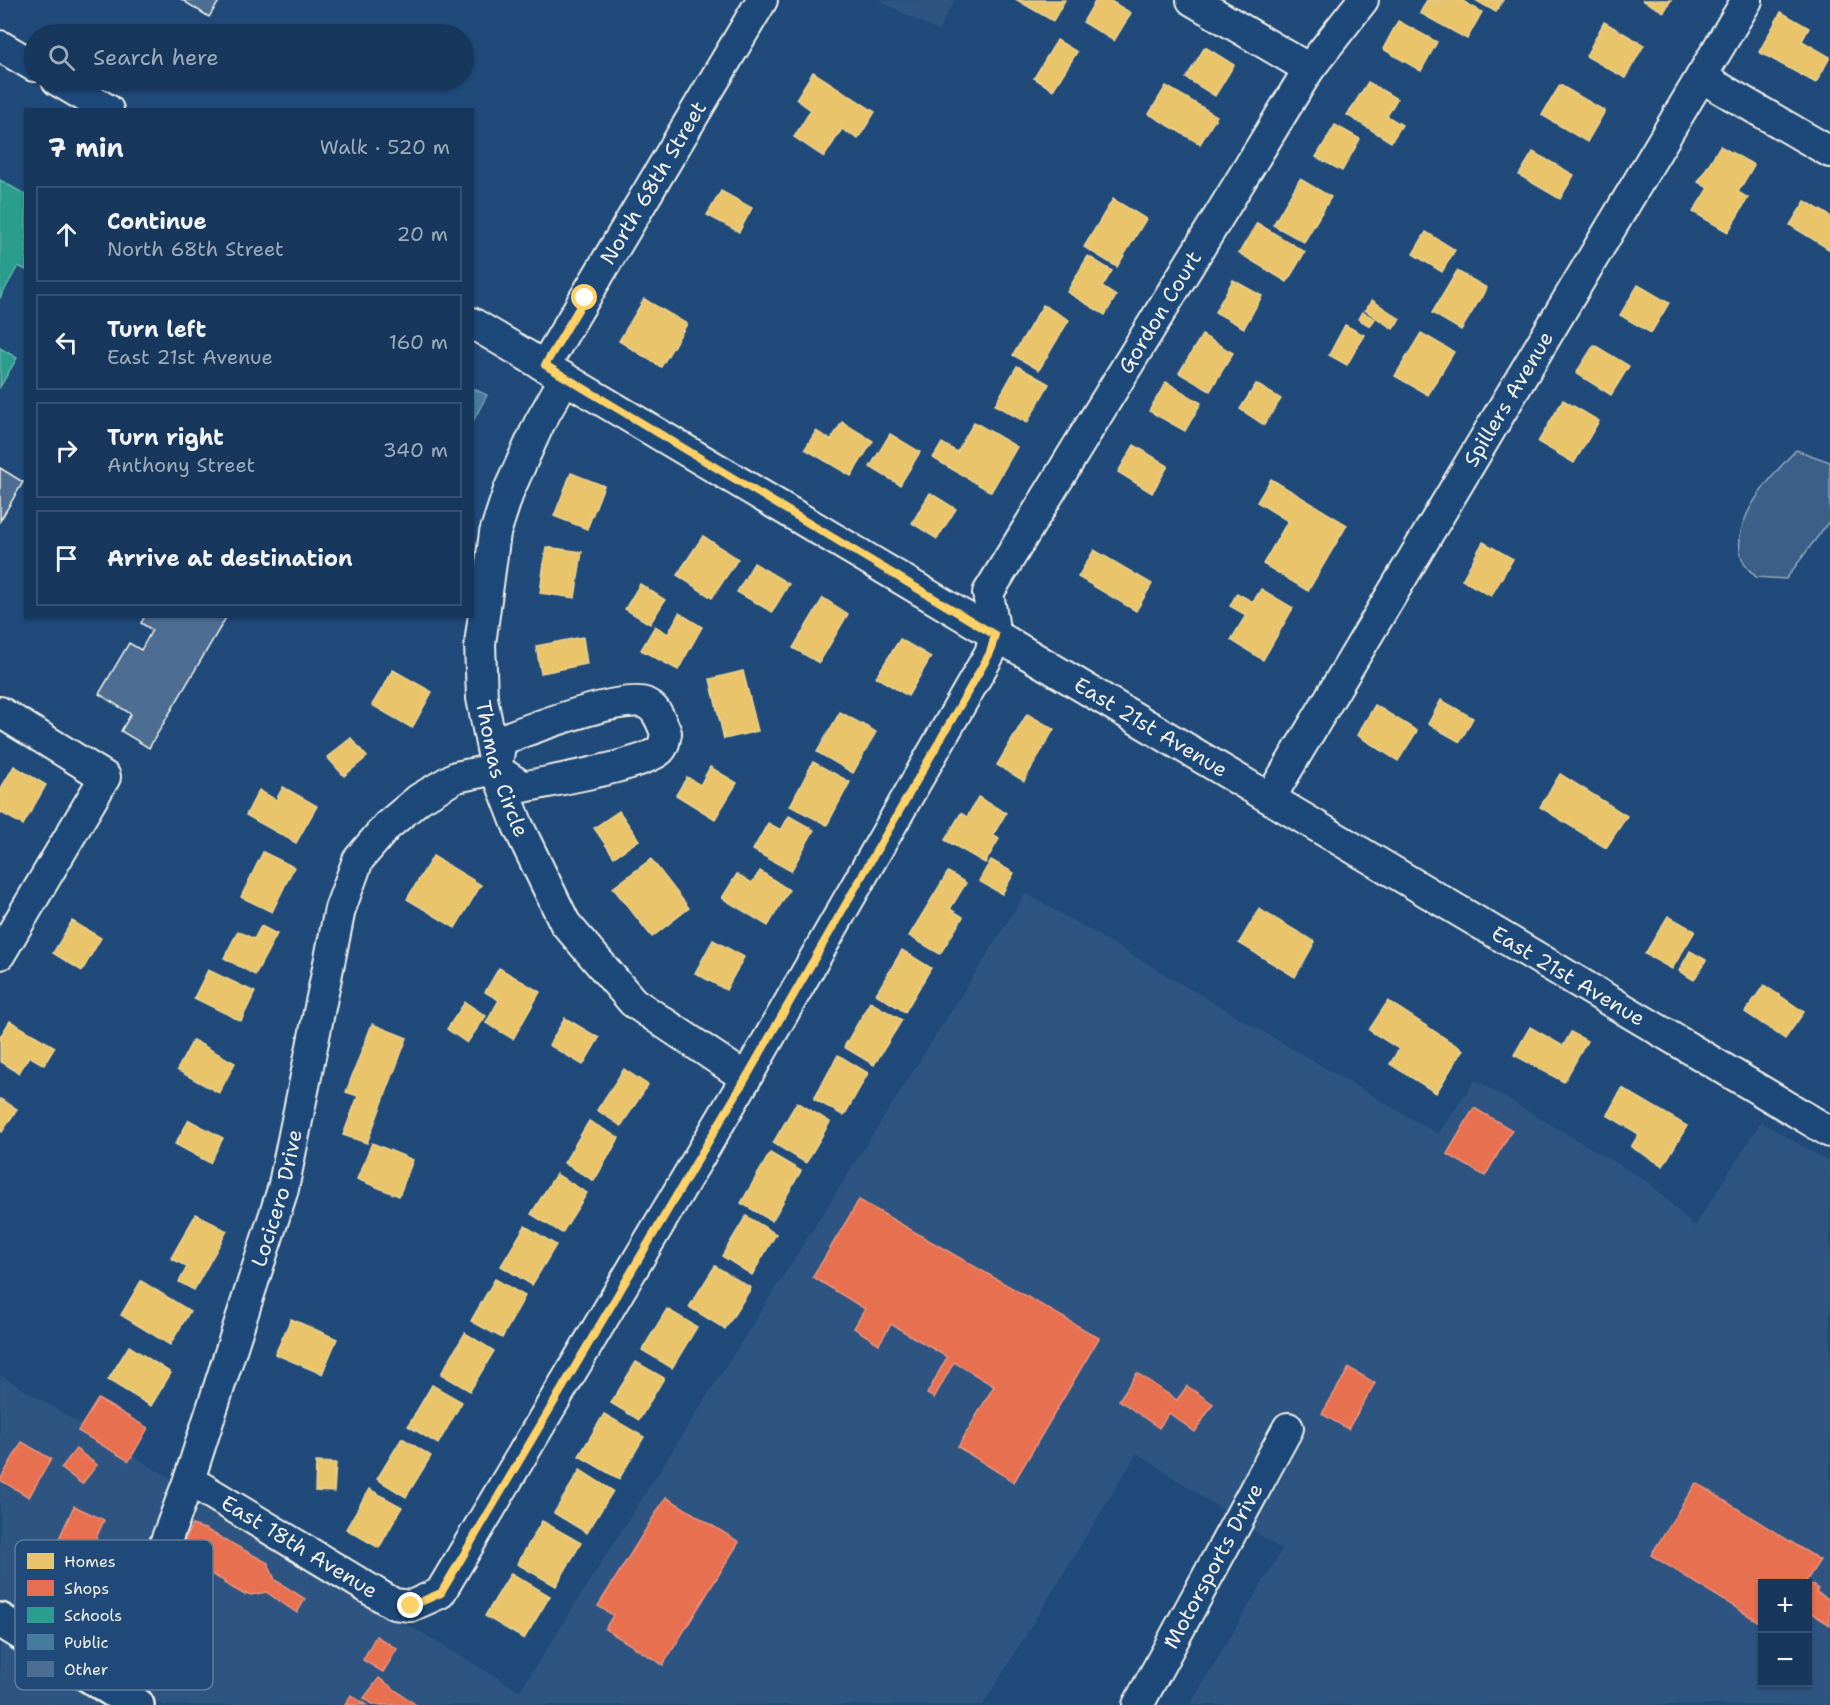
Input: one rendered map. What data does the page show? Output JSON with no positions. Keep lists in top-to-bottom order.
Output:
{
  "streets": {
    "street": [
      "North 68th Street",
      "Gordon Court",
      "Spillers Avenue",
      "East 21st Avenue",
      "Thomas Circle",
      "Locicero Drive",
      "East 18th Avenue",
      "Motorsports Drive"
    ]
  },
  "crossings": [
    ["North 68th Street", "East 21st Avenue"],
    ["North 68th Street", "Thomas Circle"],
    ["Gordon Court", "East 21st Avenue"],
    ["Spillers Avenue", "East 21st Avenue"],
    ["East 21st Avenue", "Thomas Circle"],
    ["Thomas Circle", "Locicero Drive"],
    ["Thomas Circle", "East 18th Avenue"],
    ["Locicero Drive", "East 18th Avenue"]
  ],
  "legend": [
    "Homes",
    "Shops",
    "Schools",
    "Public",
    "Other"
  ],
  "page": {
    "search": "Search here",
    "heading": ["7 min", "Walk · 520 m"],
    "list": [
      ["Continue", "North 68th Street", "20 m"],
      ["Turn left", "East 21st Avenue", "160 m"],
      ["Turn right", "Anthony Street", "340 m"],
      "Arrive at destination"
    ],
    "map_buttons": ["+", "−"]
  }
}
